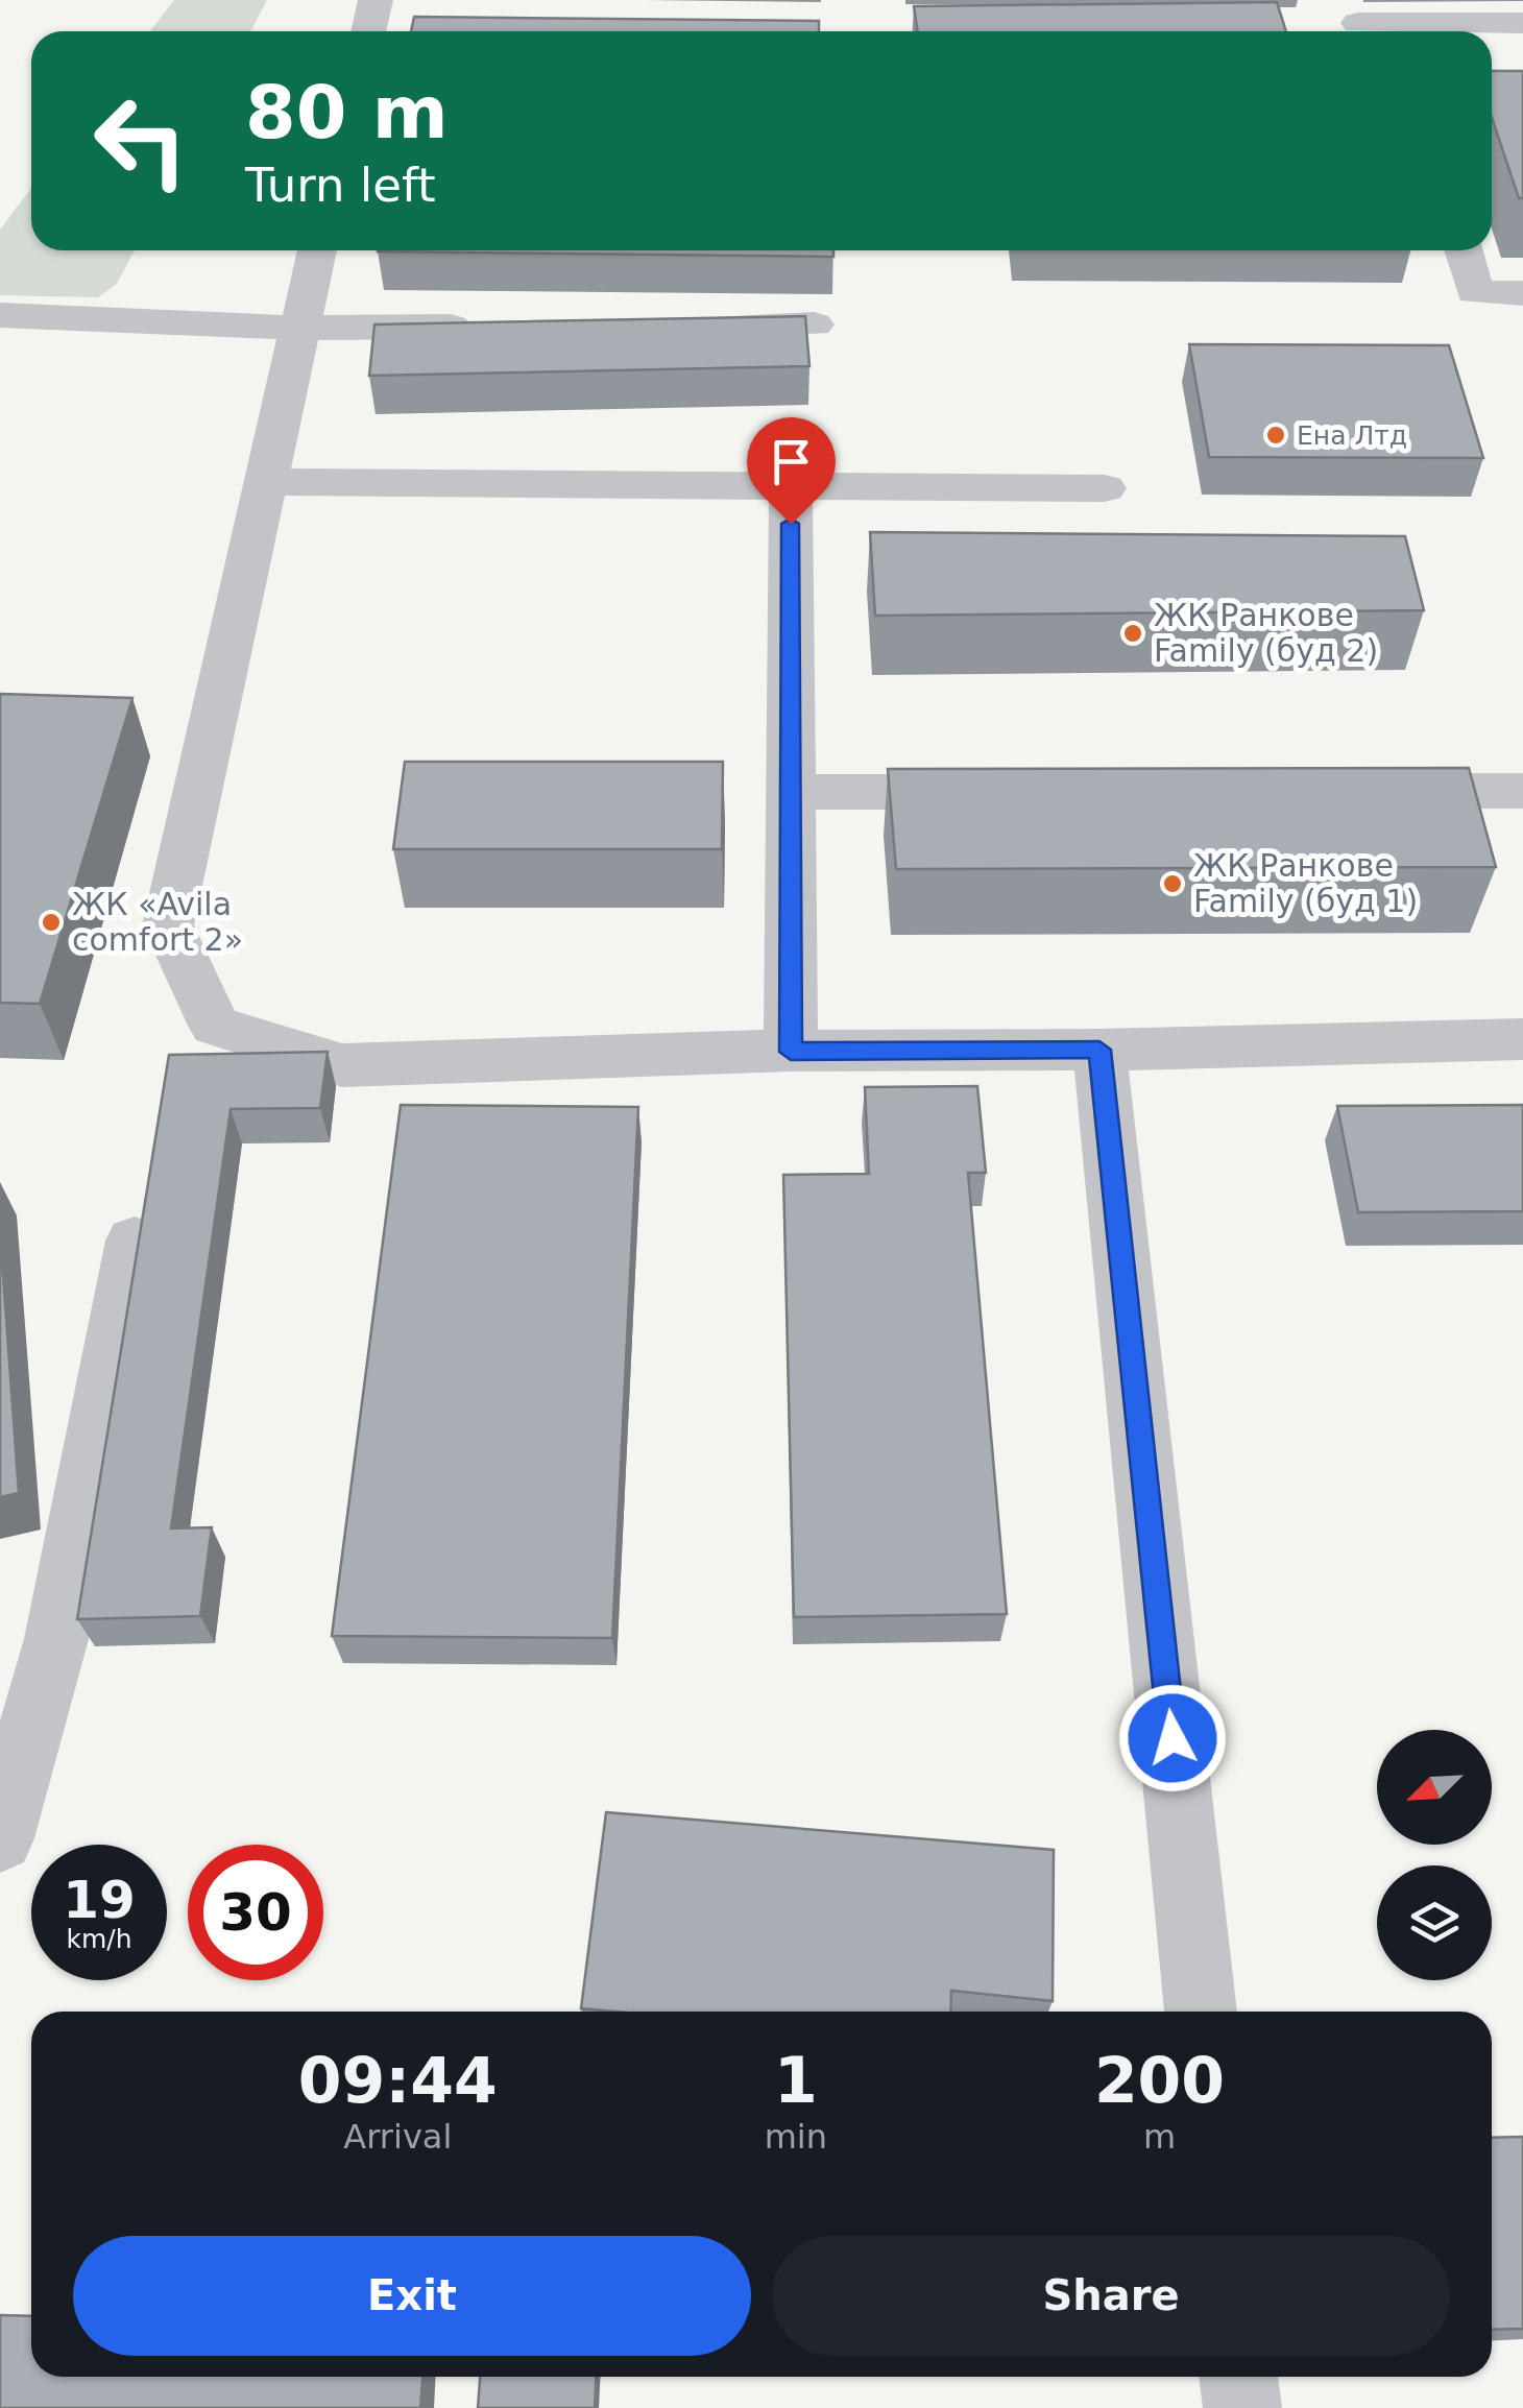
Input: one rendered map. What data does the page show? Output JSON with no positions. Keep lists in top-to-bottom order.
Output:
{
  "places": [
    "Ена Лтд",
    "ЖК Ранкове Family (буд 2)",
    "ЖК Ранкове Family (буд 1)",
    "ЖК «Avila comfort 2»"
  ],
  "north": "bottom left",
  "page": {
    "turn": ["80 m", "Turn left"],
    "speed": "19 km/h",
    "limit": "30",
    "eta": [
      "09:44",
      "Arrival",
      "1",
      "min",
      "200",
      "m"
    ],
    "buttons": ["Exit", "Share"]
  }
}
